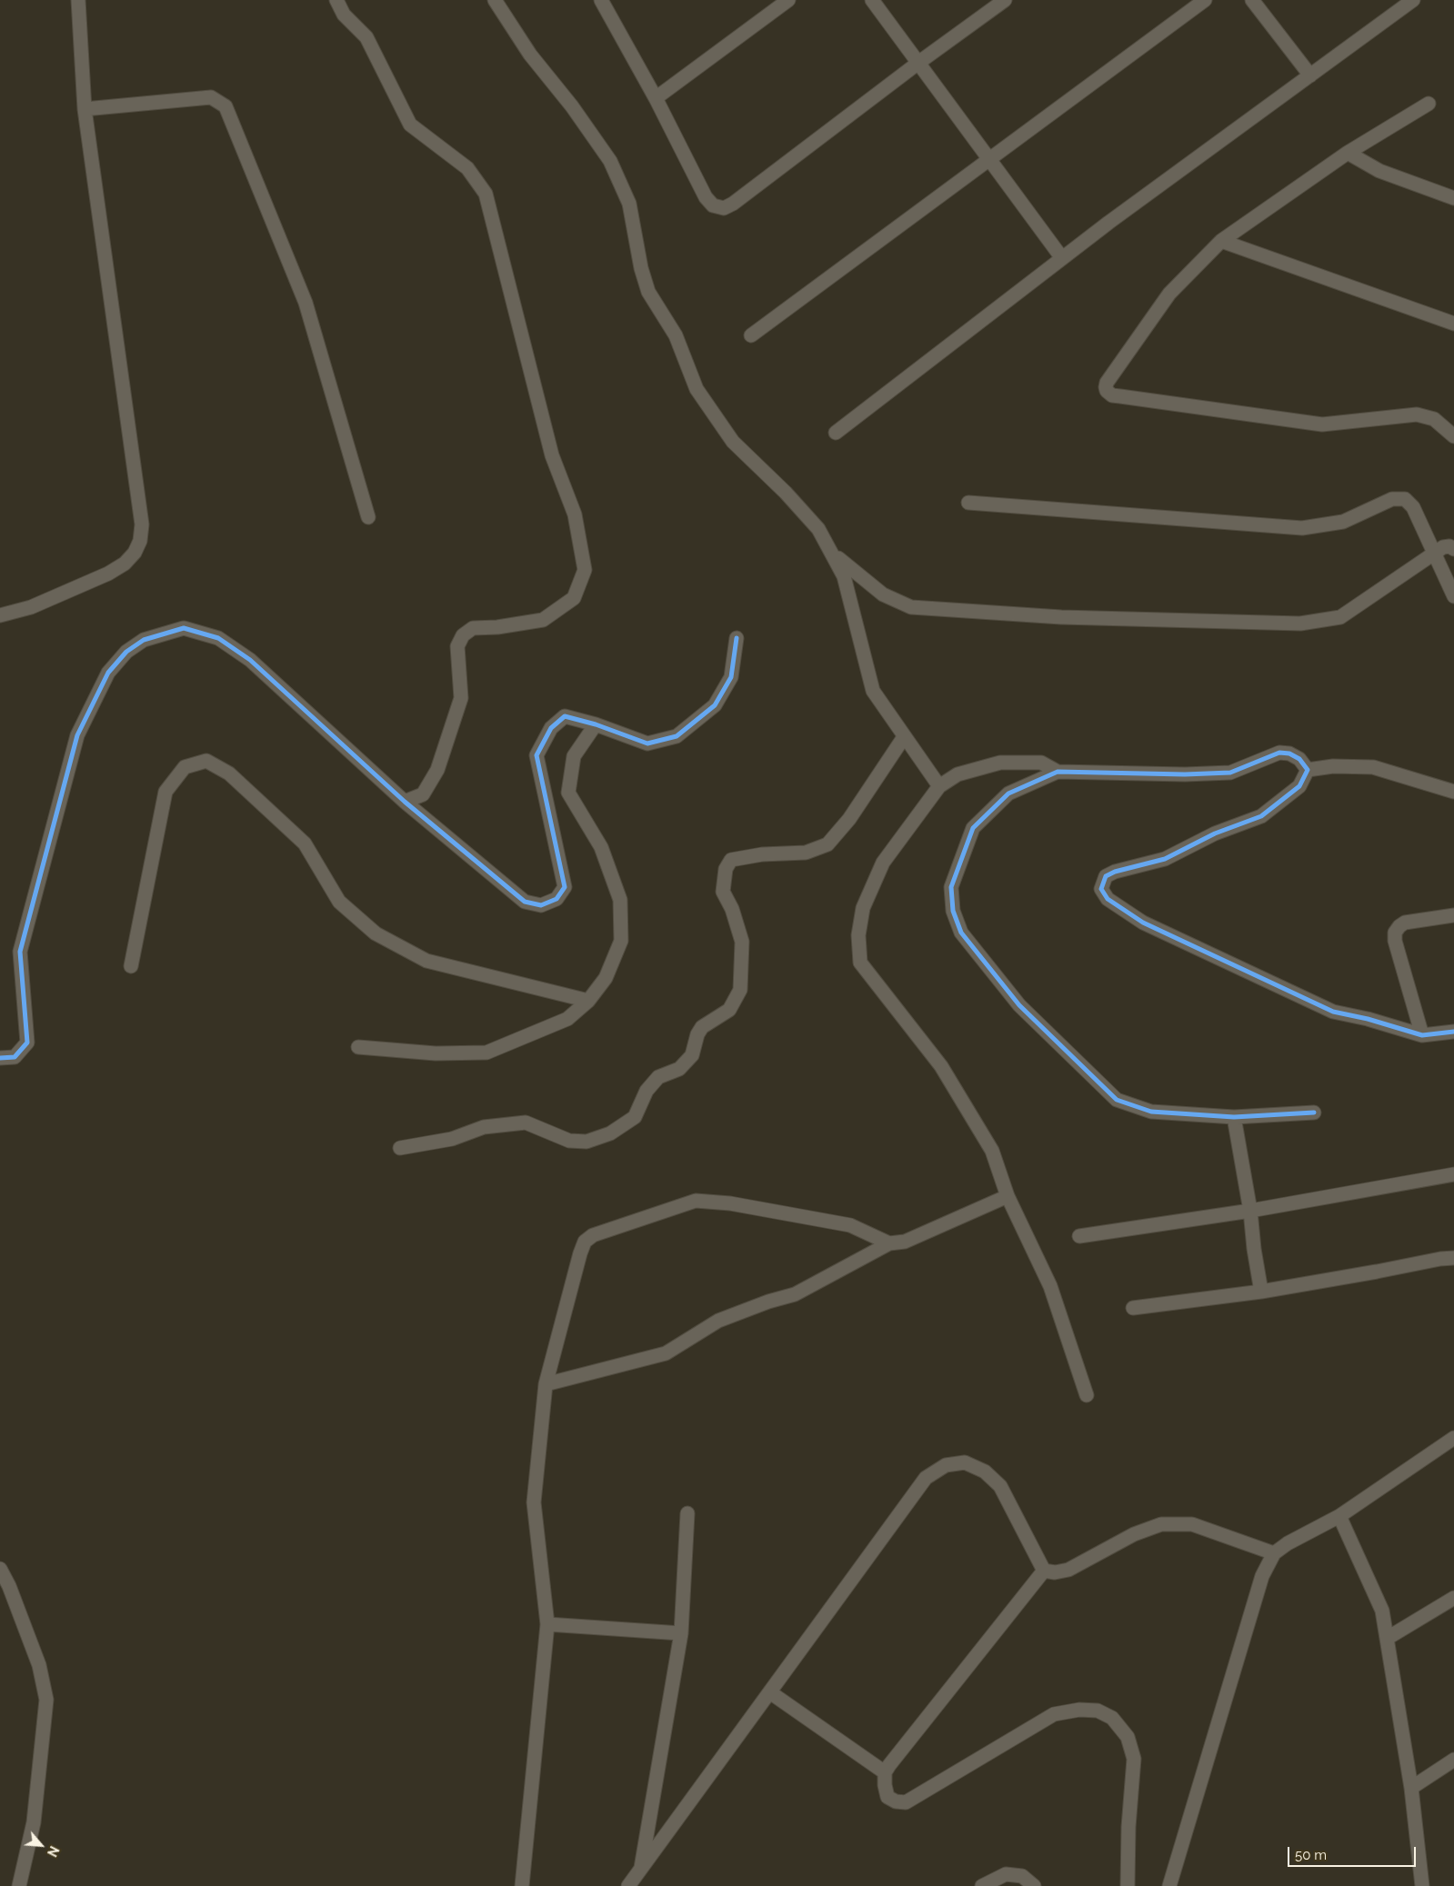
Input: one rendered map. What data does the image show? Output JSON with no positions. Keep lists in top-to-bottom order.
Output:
{
  "scale_bar": "50 m",
  "north": "bottom right"
}
